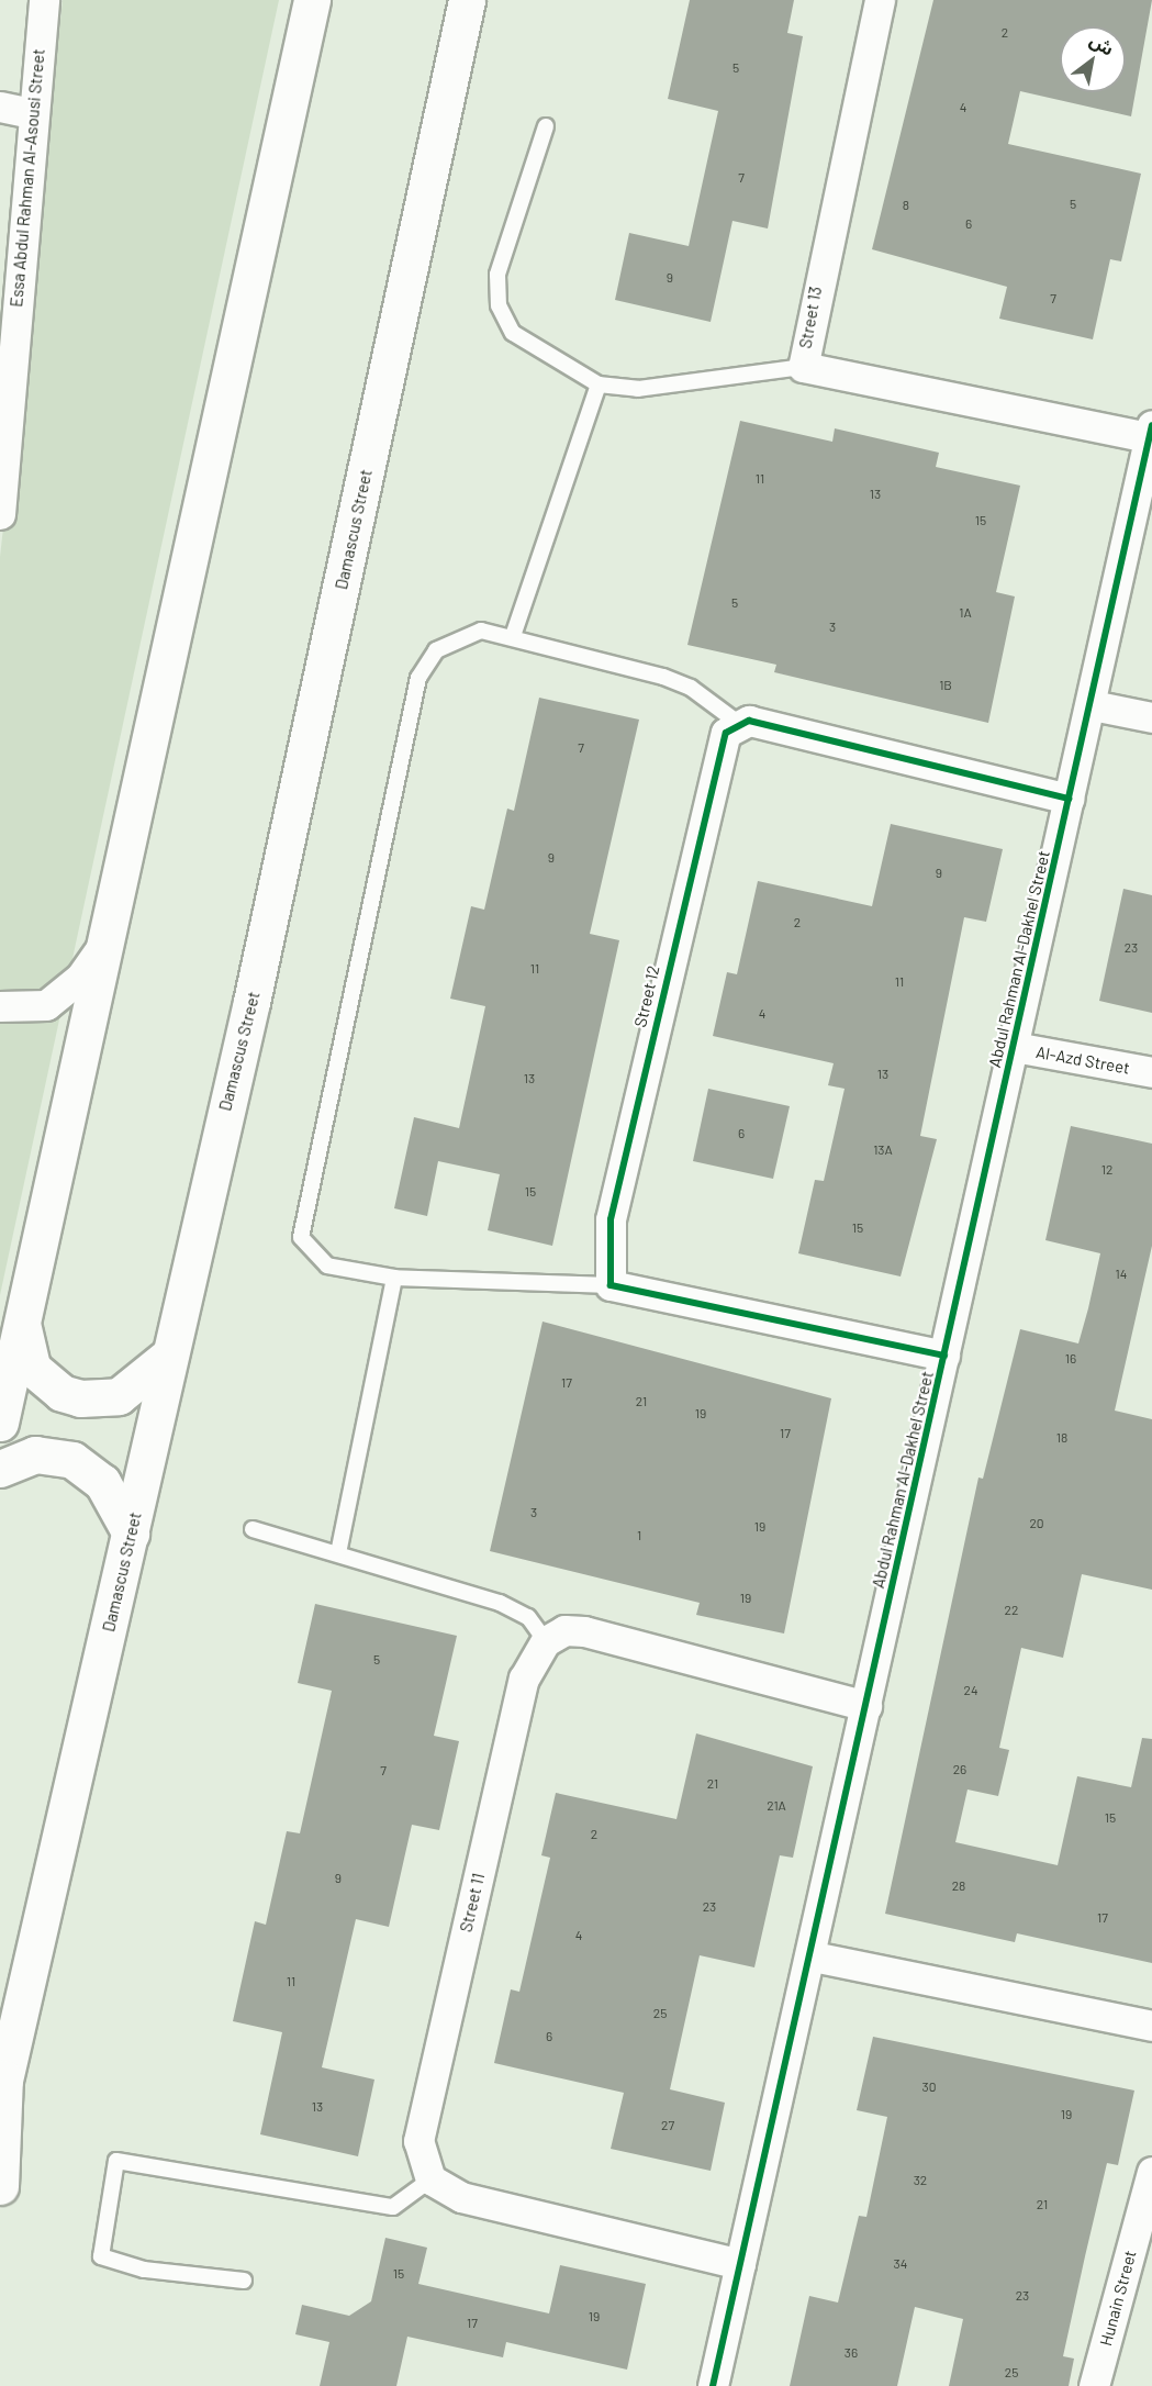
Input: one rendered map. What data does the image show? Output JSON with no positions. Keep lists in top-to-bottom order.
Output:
{
  "streets": {
    "main road": ["Damascus Street"],
    "street": [
      "Essa Abdul Rahman Al-Asousi Street",
      "Street 13",
      "Abdul Rahman Al-Dakhel Street",
      "Street 12",
      "Al-Azd Street",
      "Street 11",
      "Hunain Street"
    ]
  },
  "crossings": [
    ["Street 13", "Abdul Rahman Al-Dakhel Street"],
    ["Abdul Rahman Al-Dakhel Street", "Al-Azd Street"]
  ],
  "house_numbers": [
    "2",
    "5",
    "4",
    "7",
    "5",
    "8",
    "6",
    "9",
    "7",
    "11",
    "13",
    "15",
    "5",
    "1A",
    "3",
    "1B",
    "7",
    "9",
    "9",
    "2",
    "23",
    "11",
    "11",
    "4",
    "13",
    "13",
    "6",
    "13A",
    "12",
    "15",
    "15",
    "14",
    "16",
    "17",
    "21",
    "19",
    "17",
    "18",
    "3",
    "20",
    "19",
    "1",
    "19",
    "22",
    "5",
    "24",
    "26",
    "7",
    "21",
    "21A",
    "15",
    "2",
    "9",
    "28",
    "23",
    "17",
    "4",
    "11",
    "25",
    "6",
    "30",
    "13",
    "19",
    "27",
    "32",
    "21",
    "34",
    "15",
    "23",
    "19",
    "17",
    "36",
    "25"
  ],
  "north": "top right"
}
